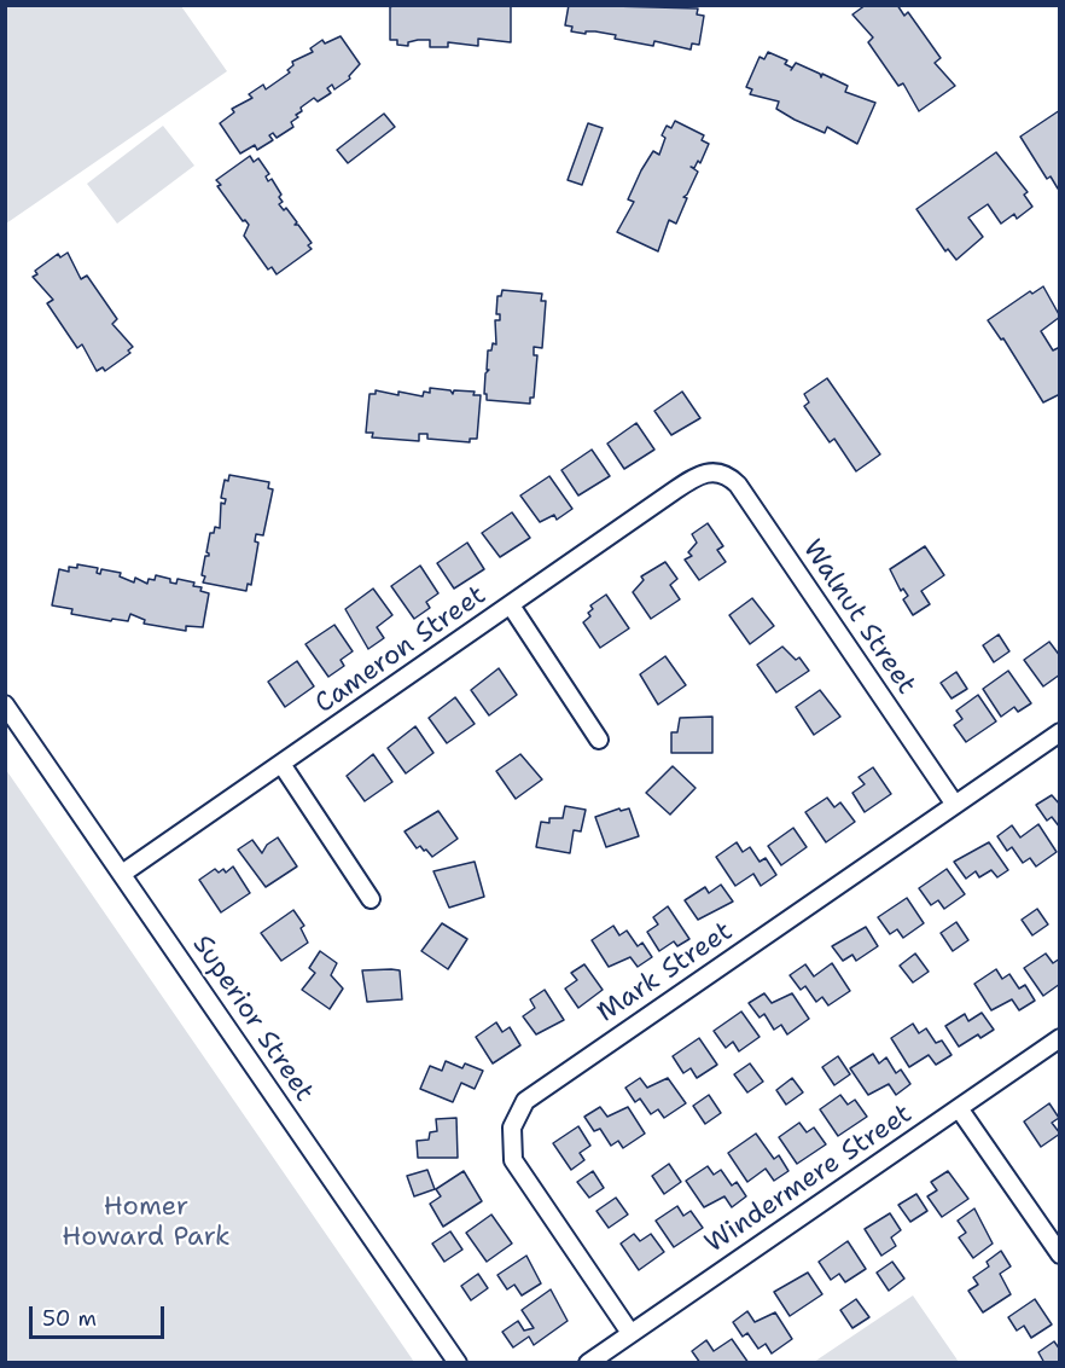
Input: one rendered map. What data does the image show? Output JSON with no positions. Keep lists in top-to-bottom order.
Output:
{
  "streets": {
    "street": [
      "Walnut Street",
      "Cameron Street",
      "Mark Street",
      "Superior Street",
      "Windermere Street"
    ]
  },
  "crossings": [
    ["Walnut Street", "Cameron Street"],
    ["Walnut Street", "Mark Street"],
    ["Cameron Street", "Superior Street"],
    ["Mark Street", "Windermere Street"]
  ],
  "parks": ["Homer Howard Park"],
  "scale_bar": "50 m"
}
